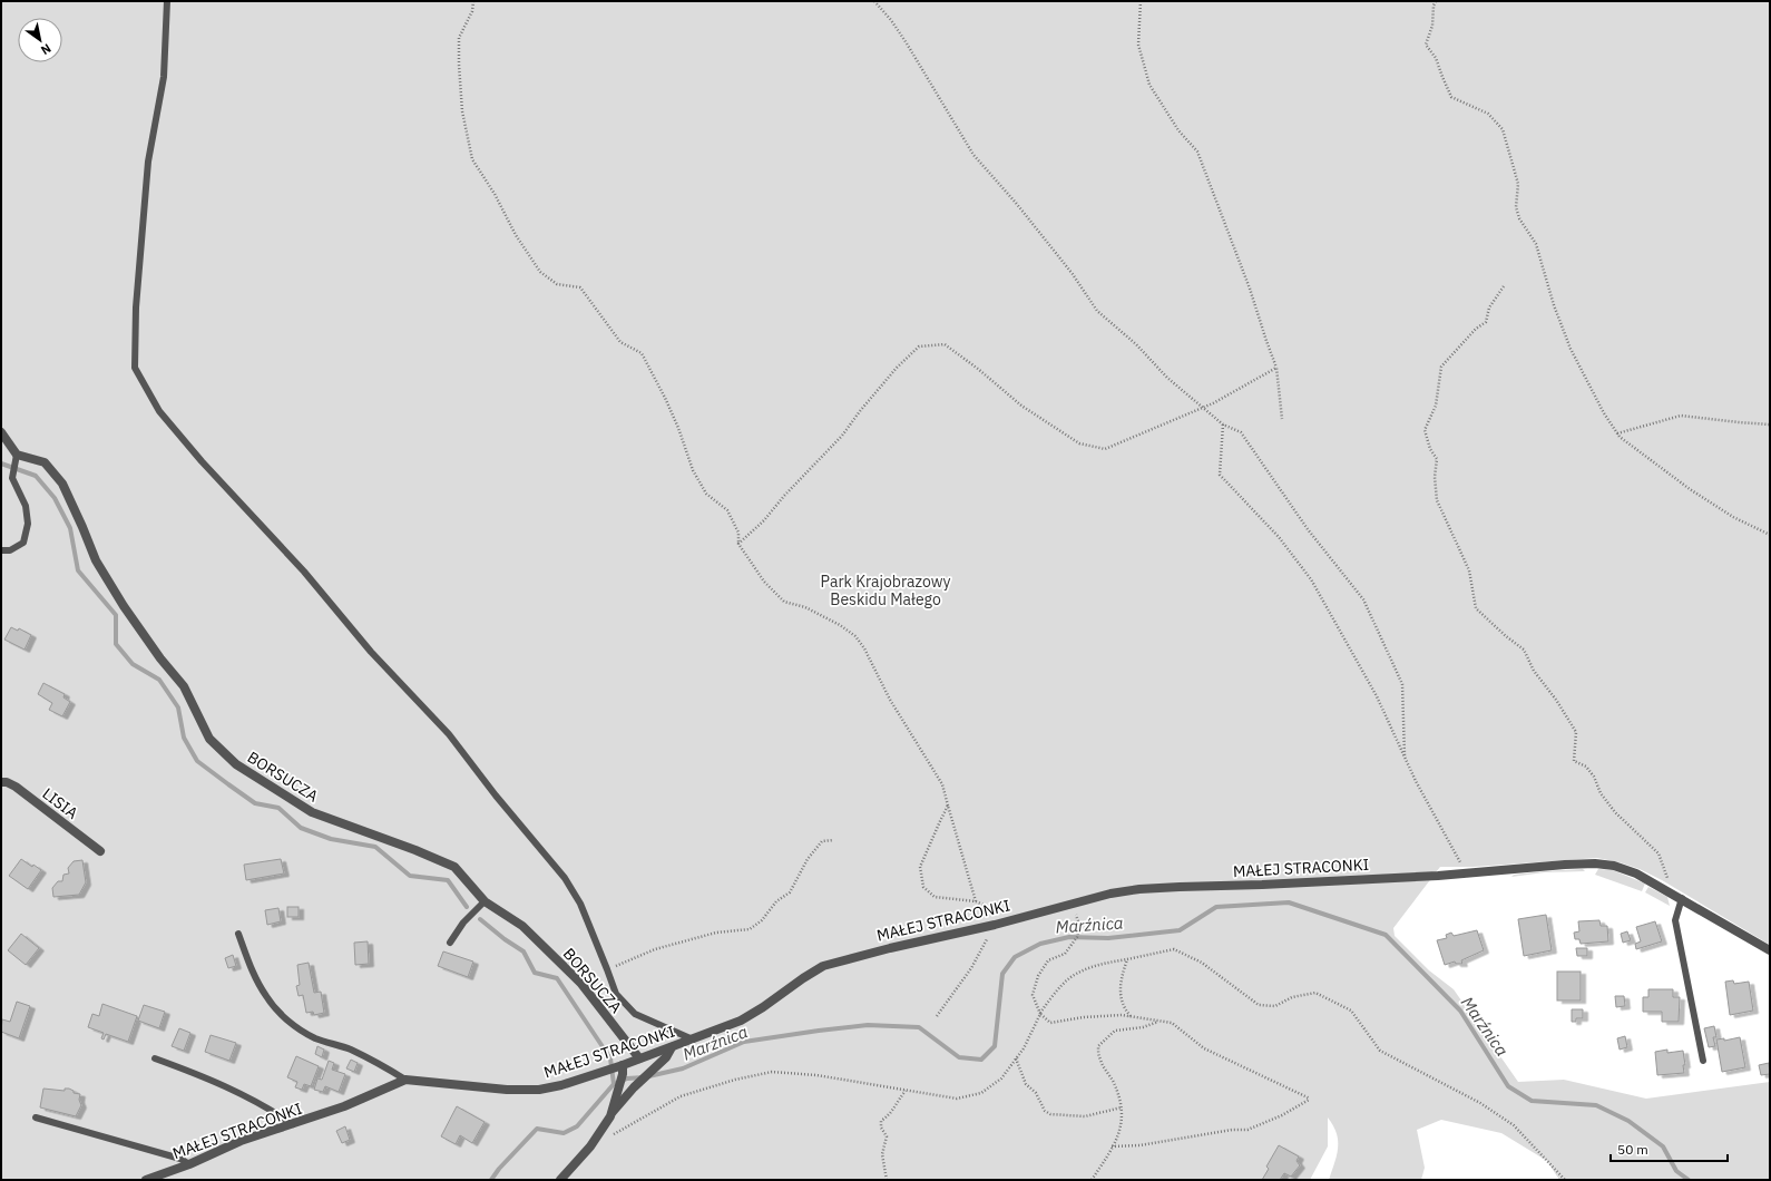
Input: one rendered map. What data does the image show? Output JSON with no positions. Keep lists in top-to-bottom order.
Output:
{
  "streets": {
    "street": ["BORSUCZA", "LISIA", "MAŁEJ STRACONKI"]
  },
  "crossings": [
    ["BORSUCZA", "MAŁEJ STRACONKI"]
  ],
  "water": ["Marźnica"],
  "parks": ["Park Krajobrazowy Beskidu Małego"],
  "scale_bar": "50 m",
  "north": "bottom right"
}
